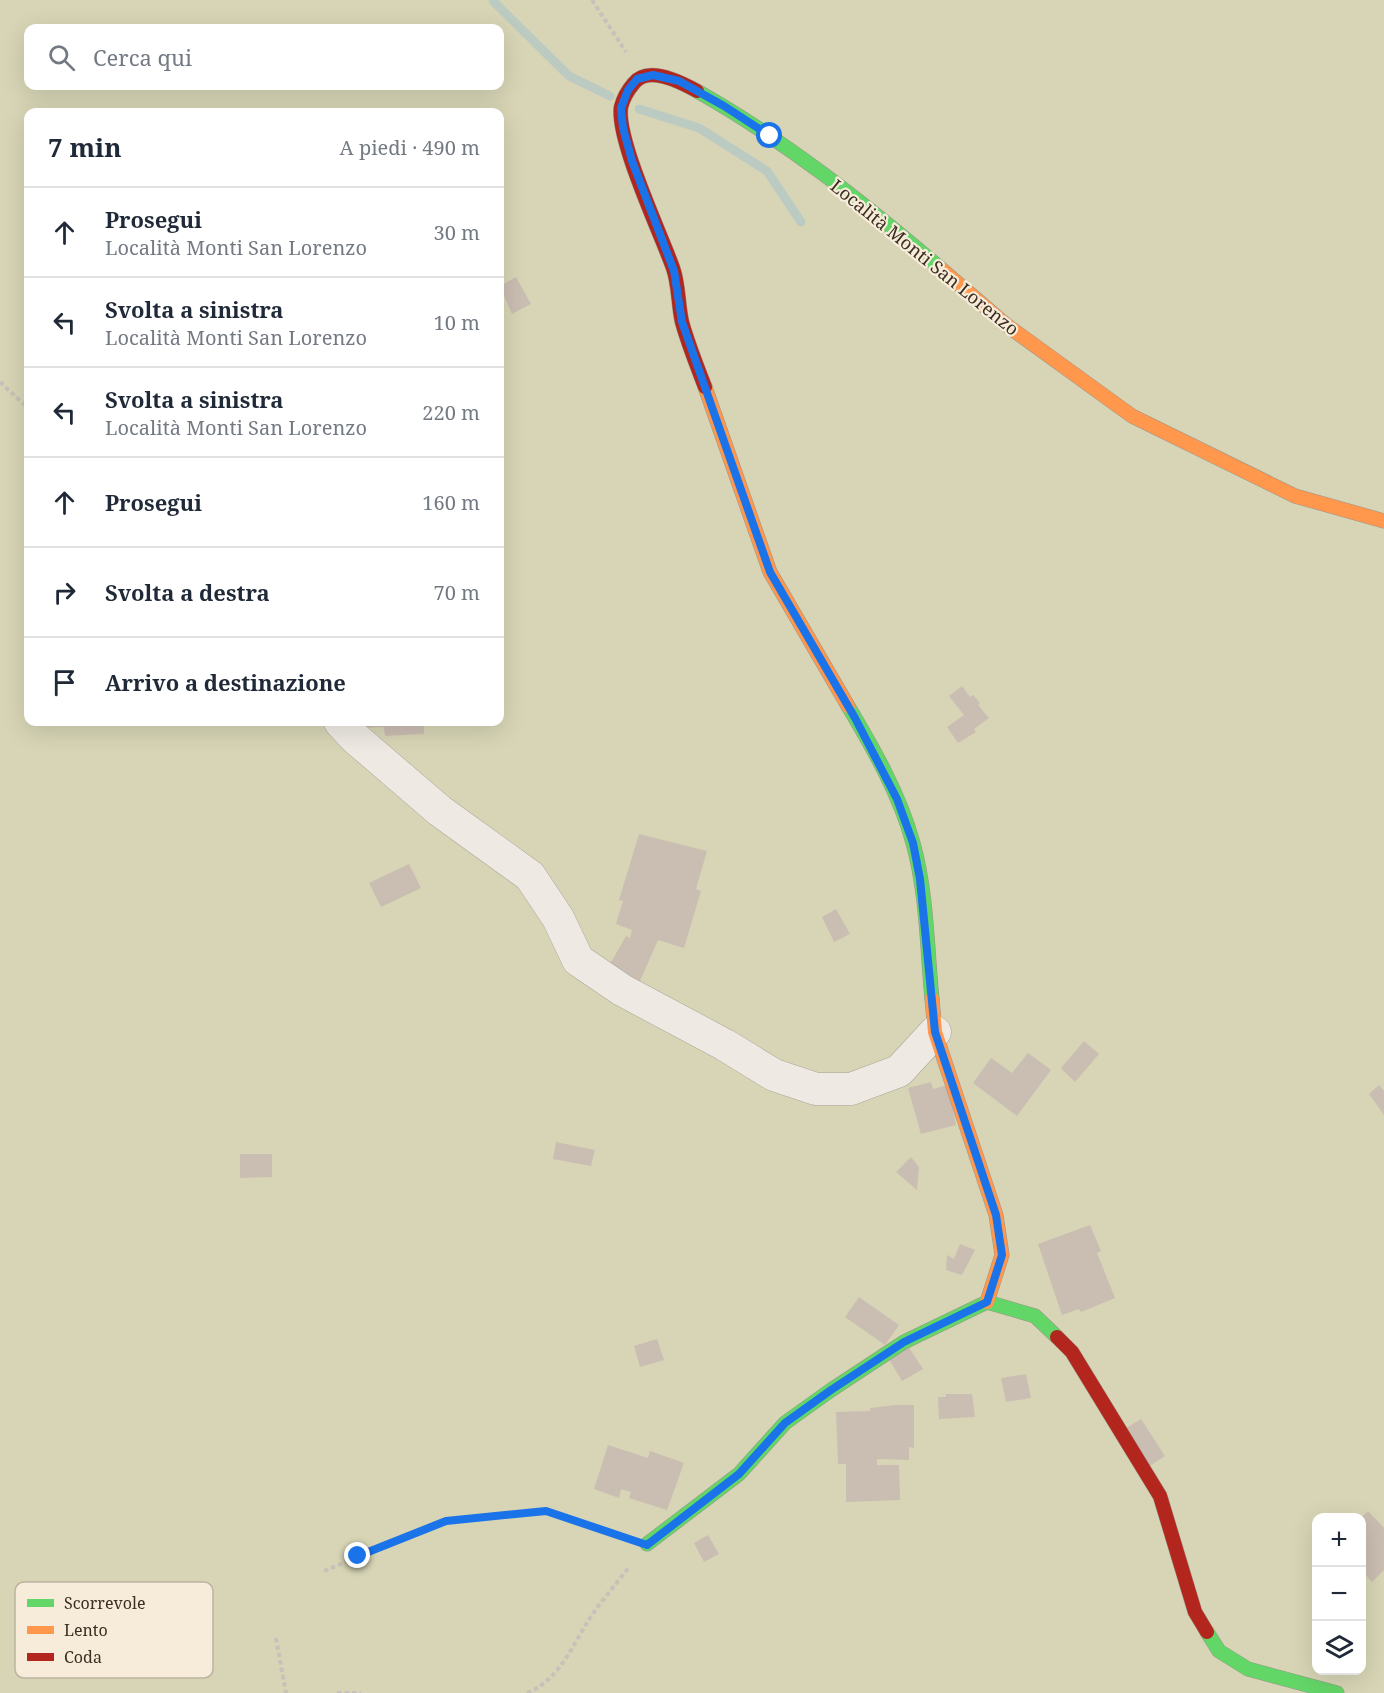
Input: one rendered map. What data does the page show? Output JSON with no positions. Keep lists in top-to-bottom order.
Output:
{
  "streets": {
    "street": ["Località Monti San Lorenzo"]
  },
  "legend": ["Scorrevole", "Lento", "Coda"],
  "page": {
    "search": "Cerca qui",
    "heading": ["7 min", "A piedi · 490 m"],
    "list": [
      ["Prosegui", "Località Monti San Lorenzo", "30 m"],
      ["Svolta a sinistra", "Località Monti San Lorenzo", "10 m"],
      ["Svolta a sinistra", "Località Monti San Lorenzo", "220 m"],
      ["Prosegui", "160 m"],
      ["Svolta a destra", "70 m"],
      "Arrivo a destinazione"
    ],
    "map_buttons": ["+", "−"]
  }
}
